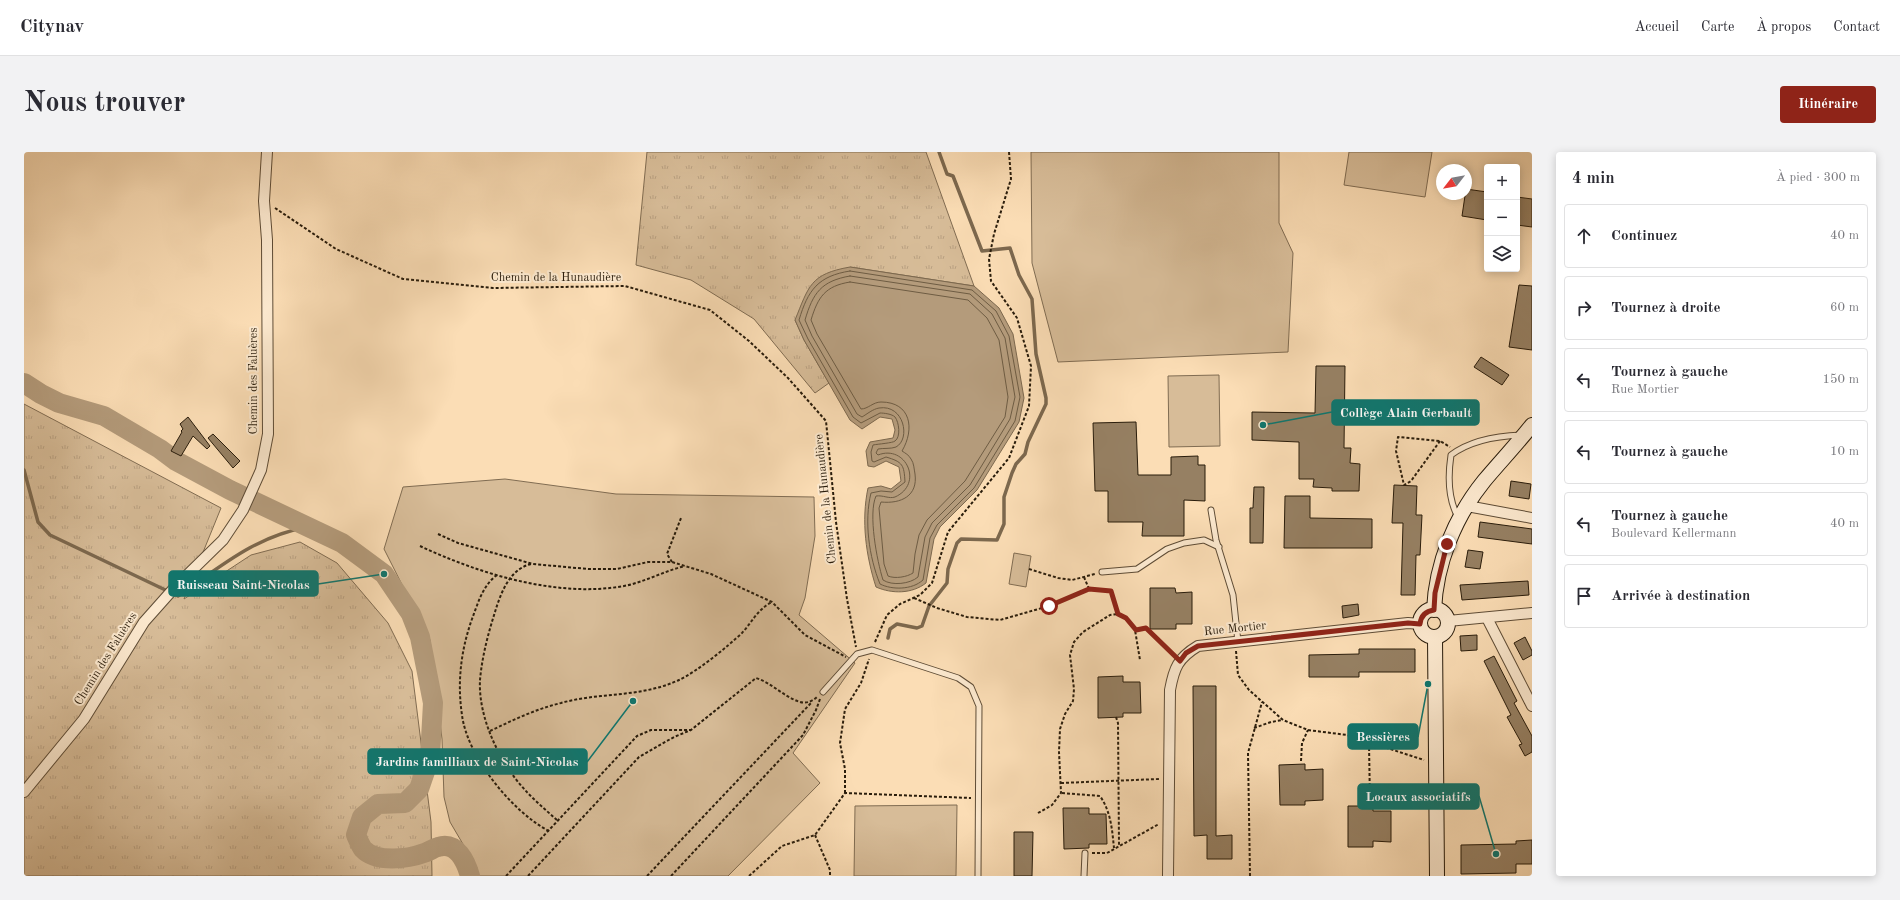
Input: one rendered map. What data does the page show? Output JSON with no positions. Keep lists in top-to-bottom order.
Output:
{
  "streets": {
    "street": ["Chemin des Faluères", "Rue Mortier"],
    "path": ["Chemin de la Hunaudière"]
  },
  "crossings": [
    ["Chemin de la Hunaudière", "Chemin des Faluères"]
  ],
  "places": [
    "Collège Alain Gerbault",
    "Ruisseau Saint-Nicolas",
    "Bessières",
    "Jardins familliaux de Saint-Nicolas",
    "Locaux associatifs"
  ],
  "north": "bottom left",
  "page": {
    "header": "Citynav",
    "nav": [
      "Accueil",
      "Carte",
      "À propos",
      "Contact"
    ],
    "buttons": "Itinéraire",
    "title": "Nous trouver",
    "heading": ["4 min", "À pied · 300 m"],
    "map_buttons": ["+", "−"],
    "list": [
      ["Continuez", "40 m"],
      ["Tournez à droite", "60 m"],
      ["Tournez à gauche", "Rue Mortier", "150 m"],
      ["Tournez à gauche", "10 m"],
      ["Tournez à gauche", "Boulevard Kellermann", "40 m"],
      "Arrivée à destination"
    ]
  }
}
